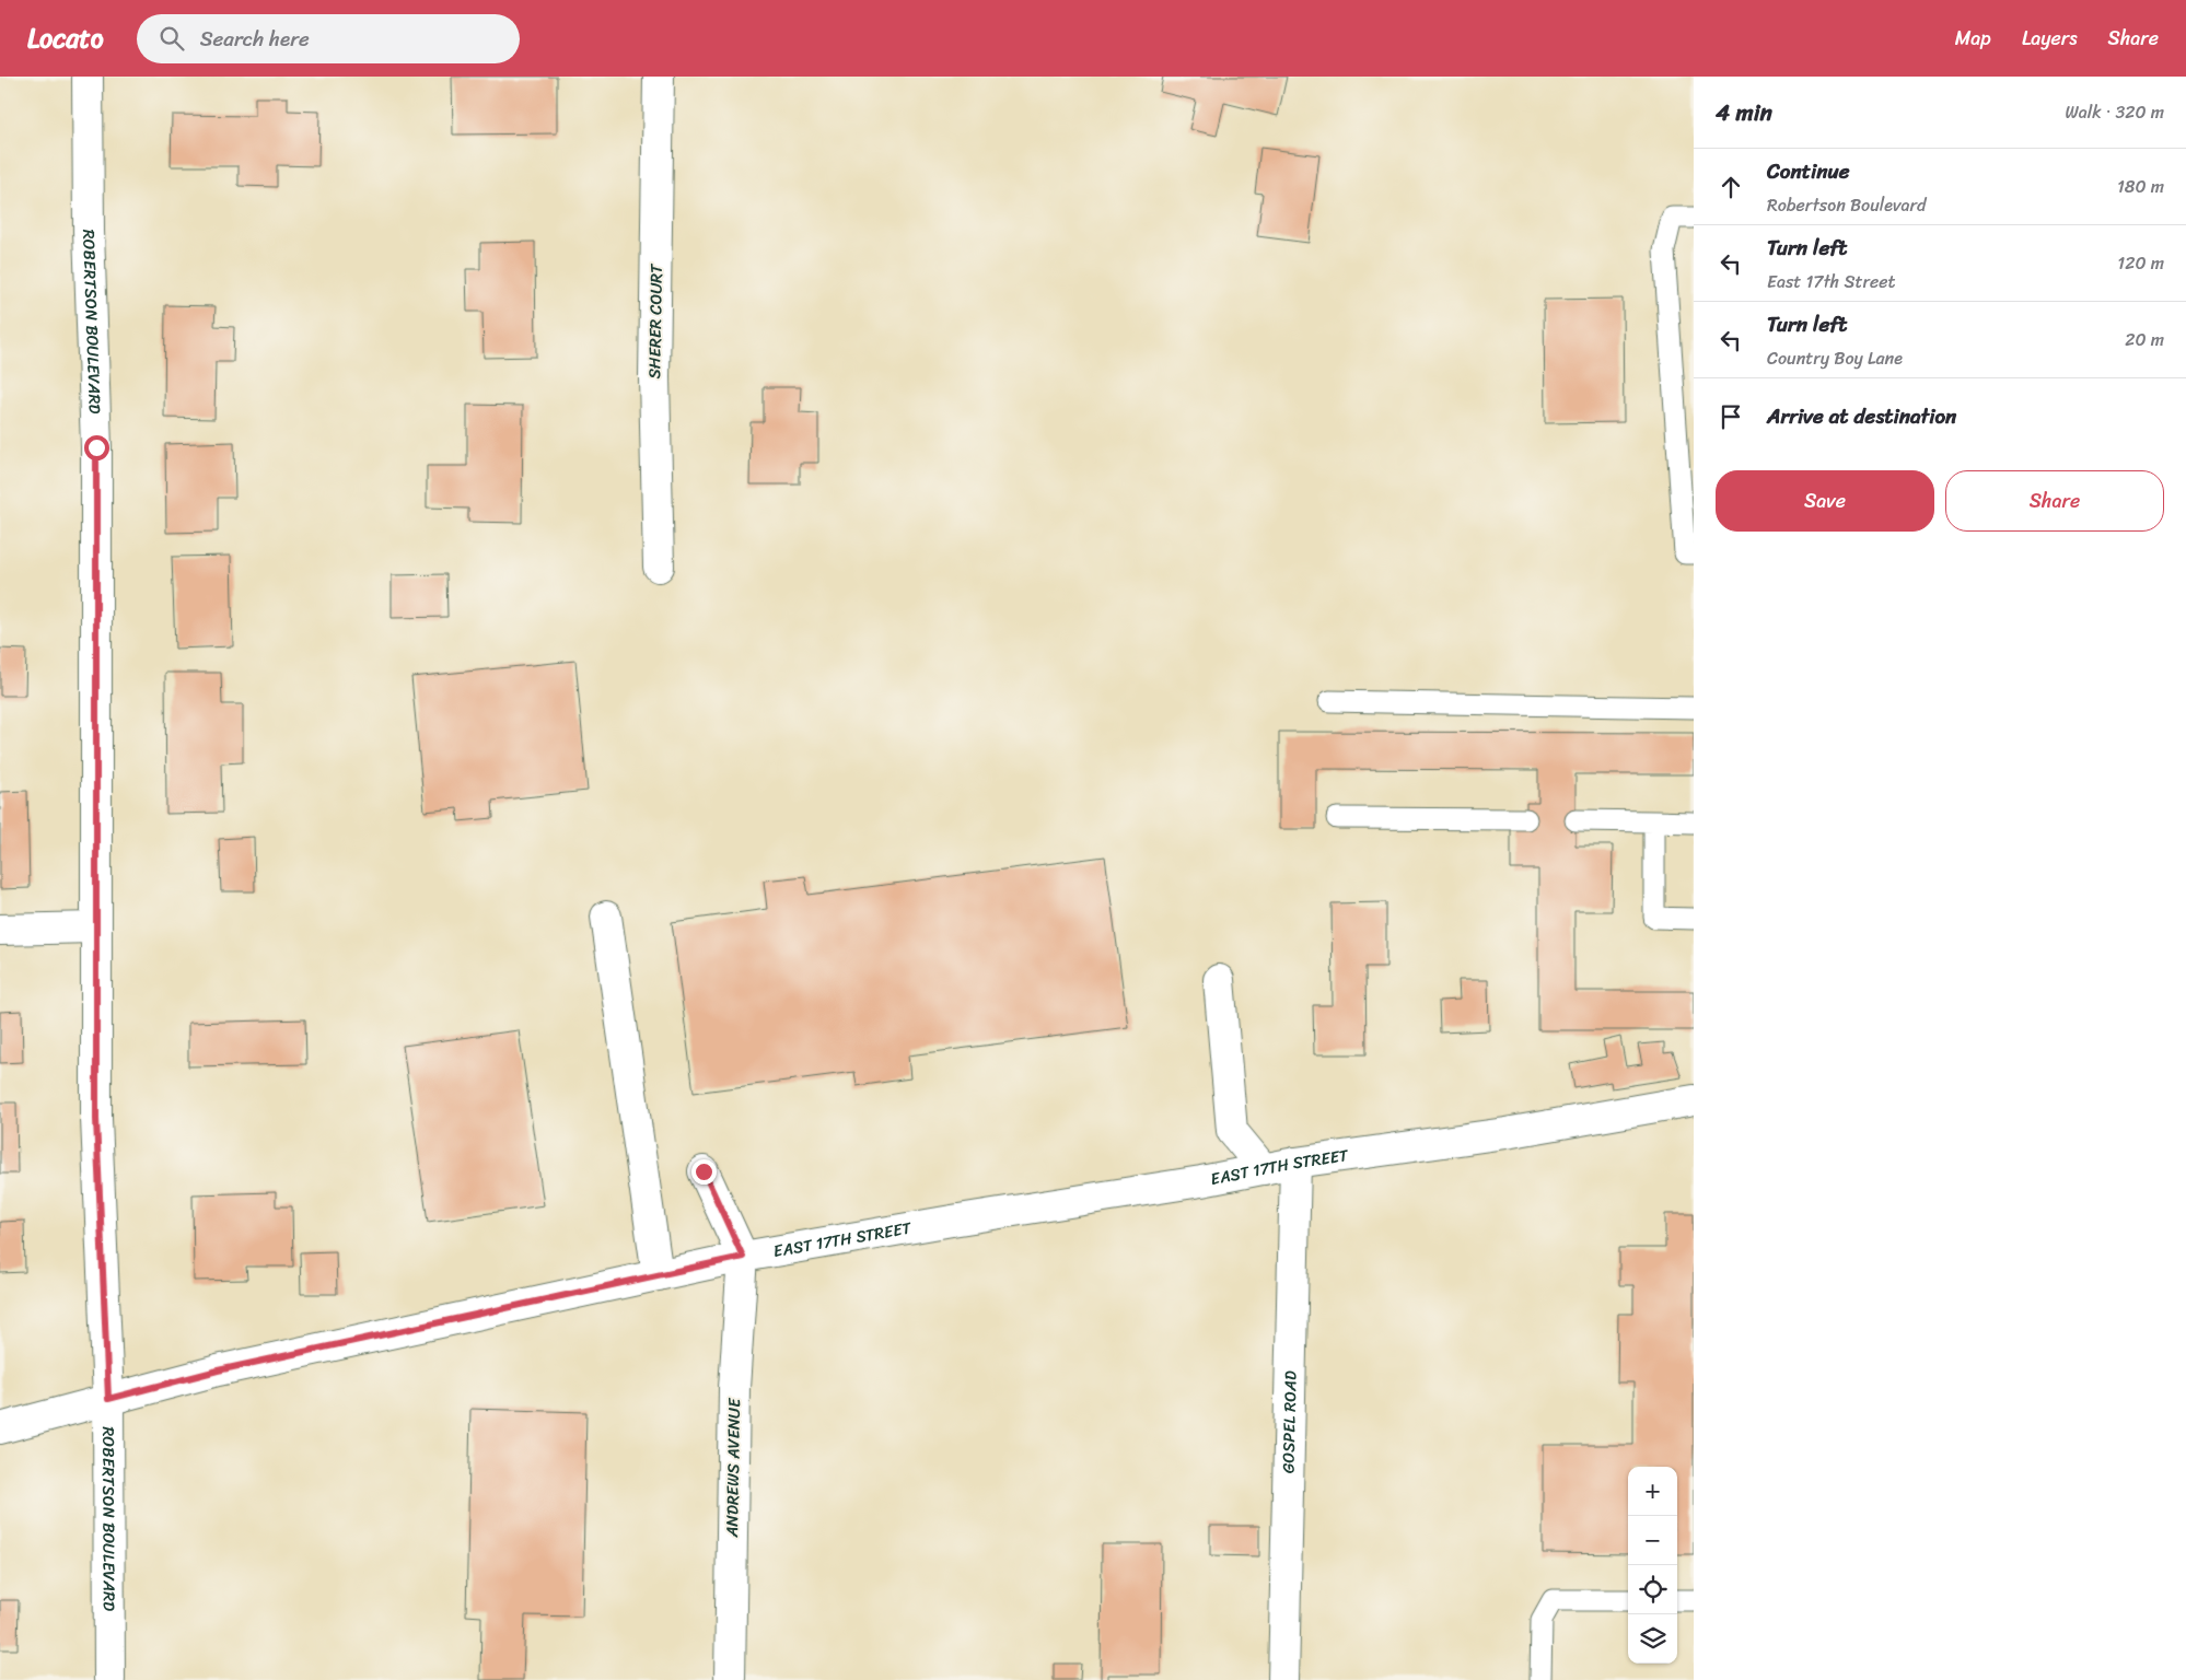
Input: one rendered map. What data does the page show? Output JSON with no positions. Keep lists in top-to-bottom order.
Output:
{
  "streets": {
    "street": [
      "ROBERTSON BOULEVARD",
      "SHERER COURT",
      "EAST 17TH STREET",
      "GOSPEL ROAD",
      "ANDREWS AVENUE"
    ]
  },
  "crossings": [
    ["ROBERTSON BOULEVARD", "EAST 17TH STREET"],
    ["EAST 17TH STREET", "GOSPEL ROAD"],
    ["EAST 17TH STREET", "ANDREWS AVENUE"]
  ],
  "page": {
    "header": "Locato",
    "search": "Search here",
    "nav": ["Map", "Layers", "Share"],
    "heading": ["4 min", "Walk · 320 m"],
    "list": [
      ["Continue", "Robertson Boulevard", "180 m"],
      ["Turn left", "East 17th Street", "120 m"],
      ["Turn left", "Country Boy Lane", "20 m"],
      "Arrive at destination"
    ],
    "buttons": ["Save", "Share"],
    "map_buttons": ["+", "−"]
  }
}
